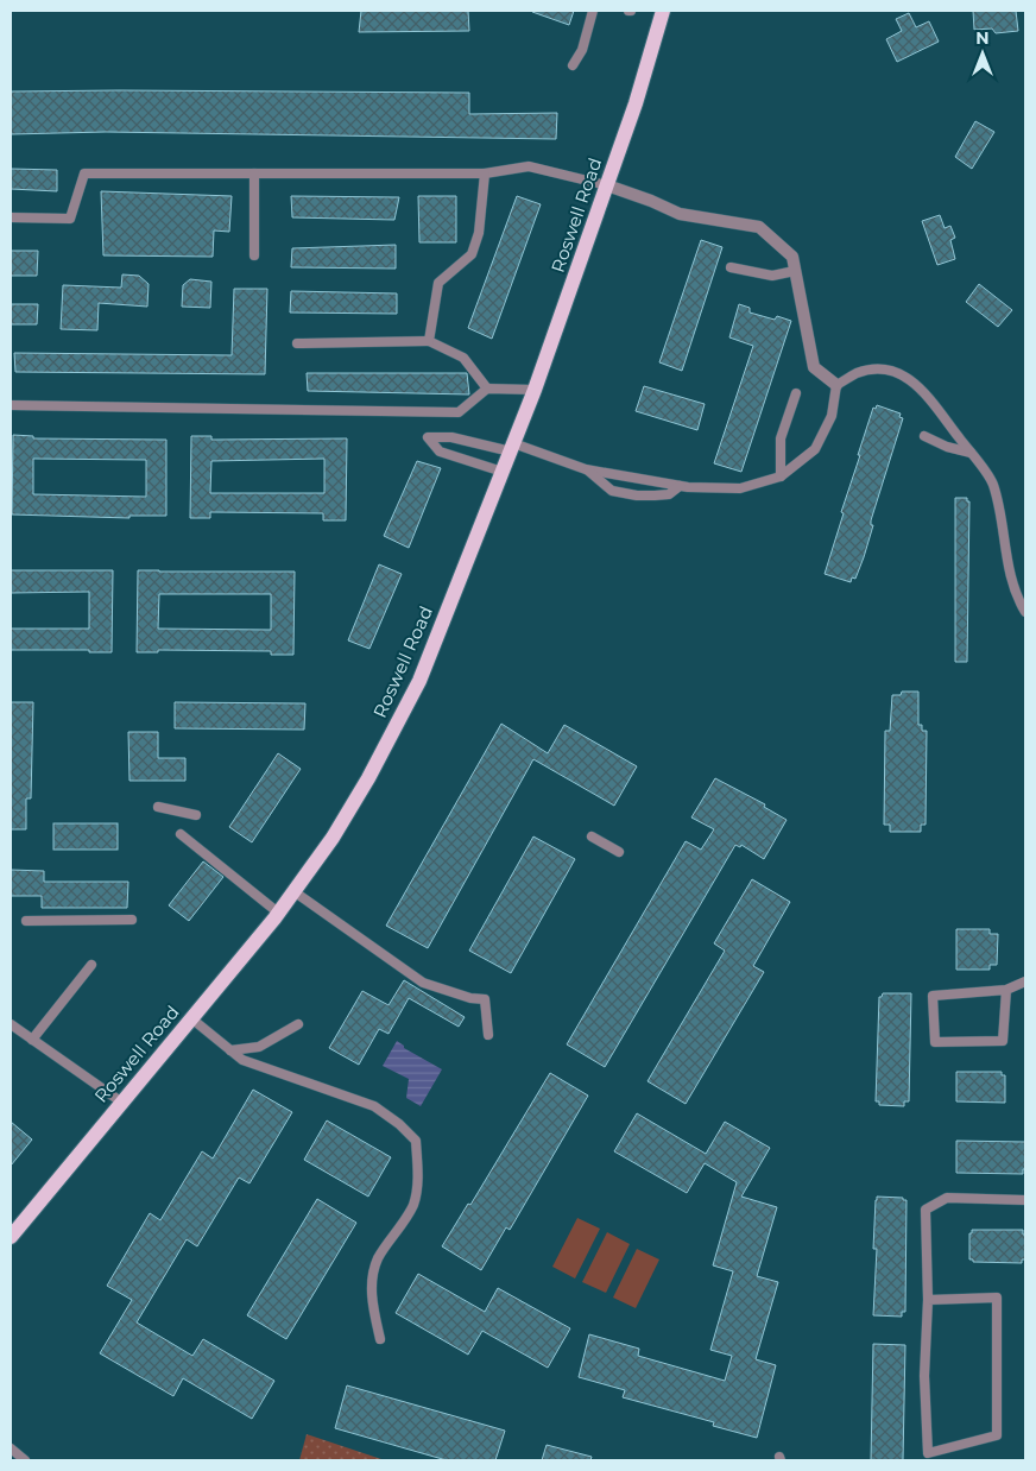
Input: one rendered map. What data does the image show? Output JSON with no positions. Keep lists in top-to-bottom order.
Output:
{
  "streets": {
    "main road": ["Roswell Road"]
  },
  "north": "top"
}
